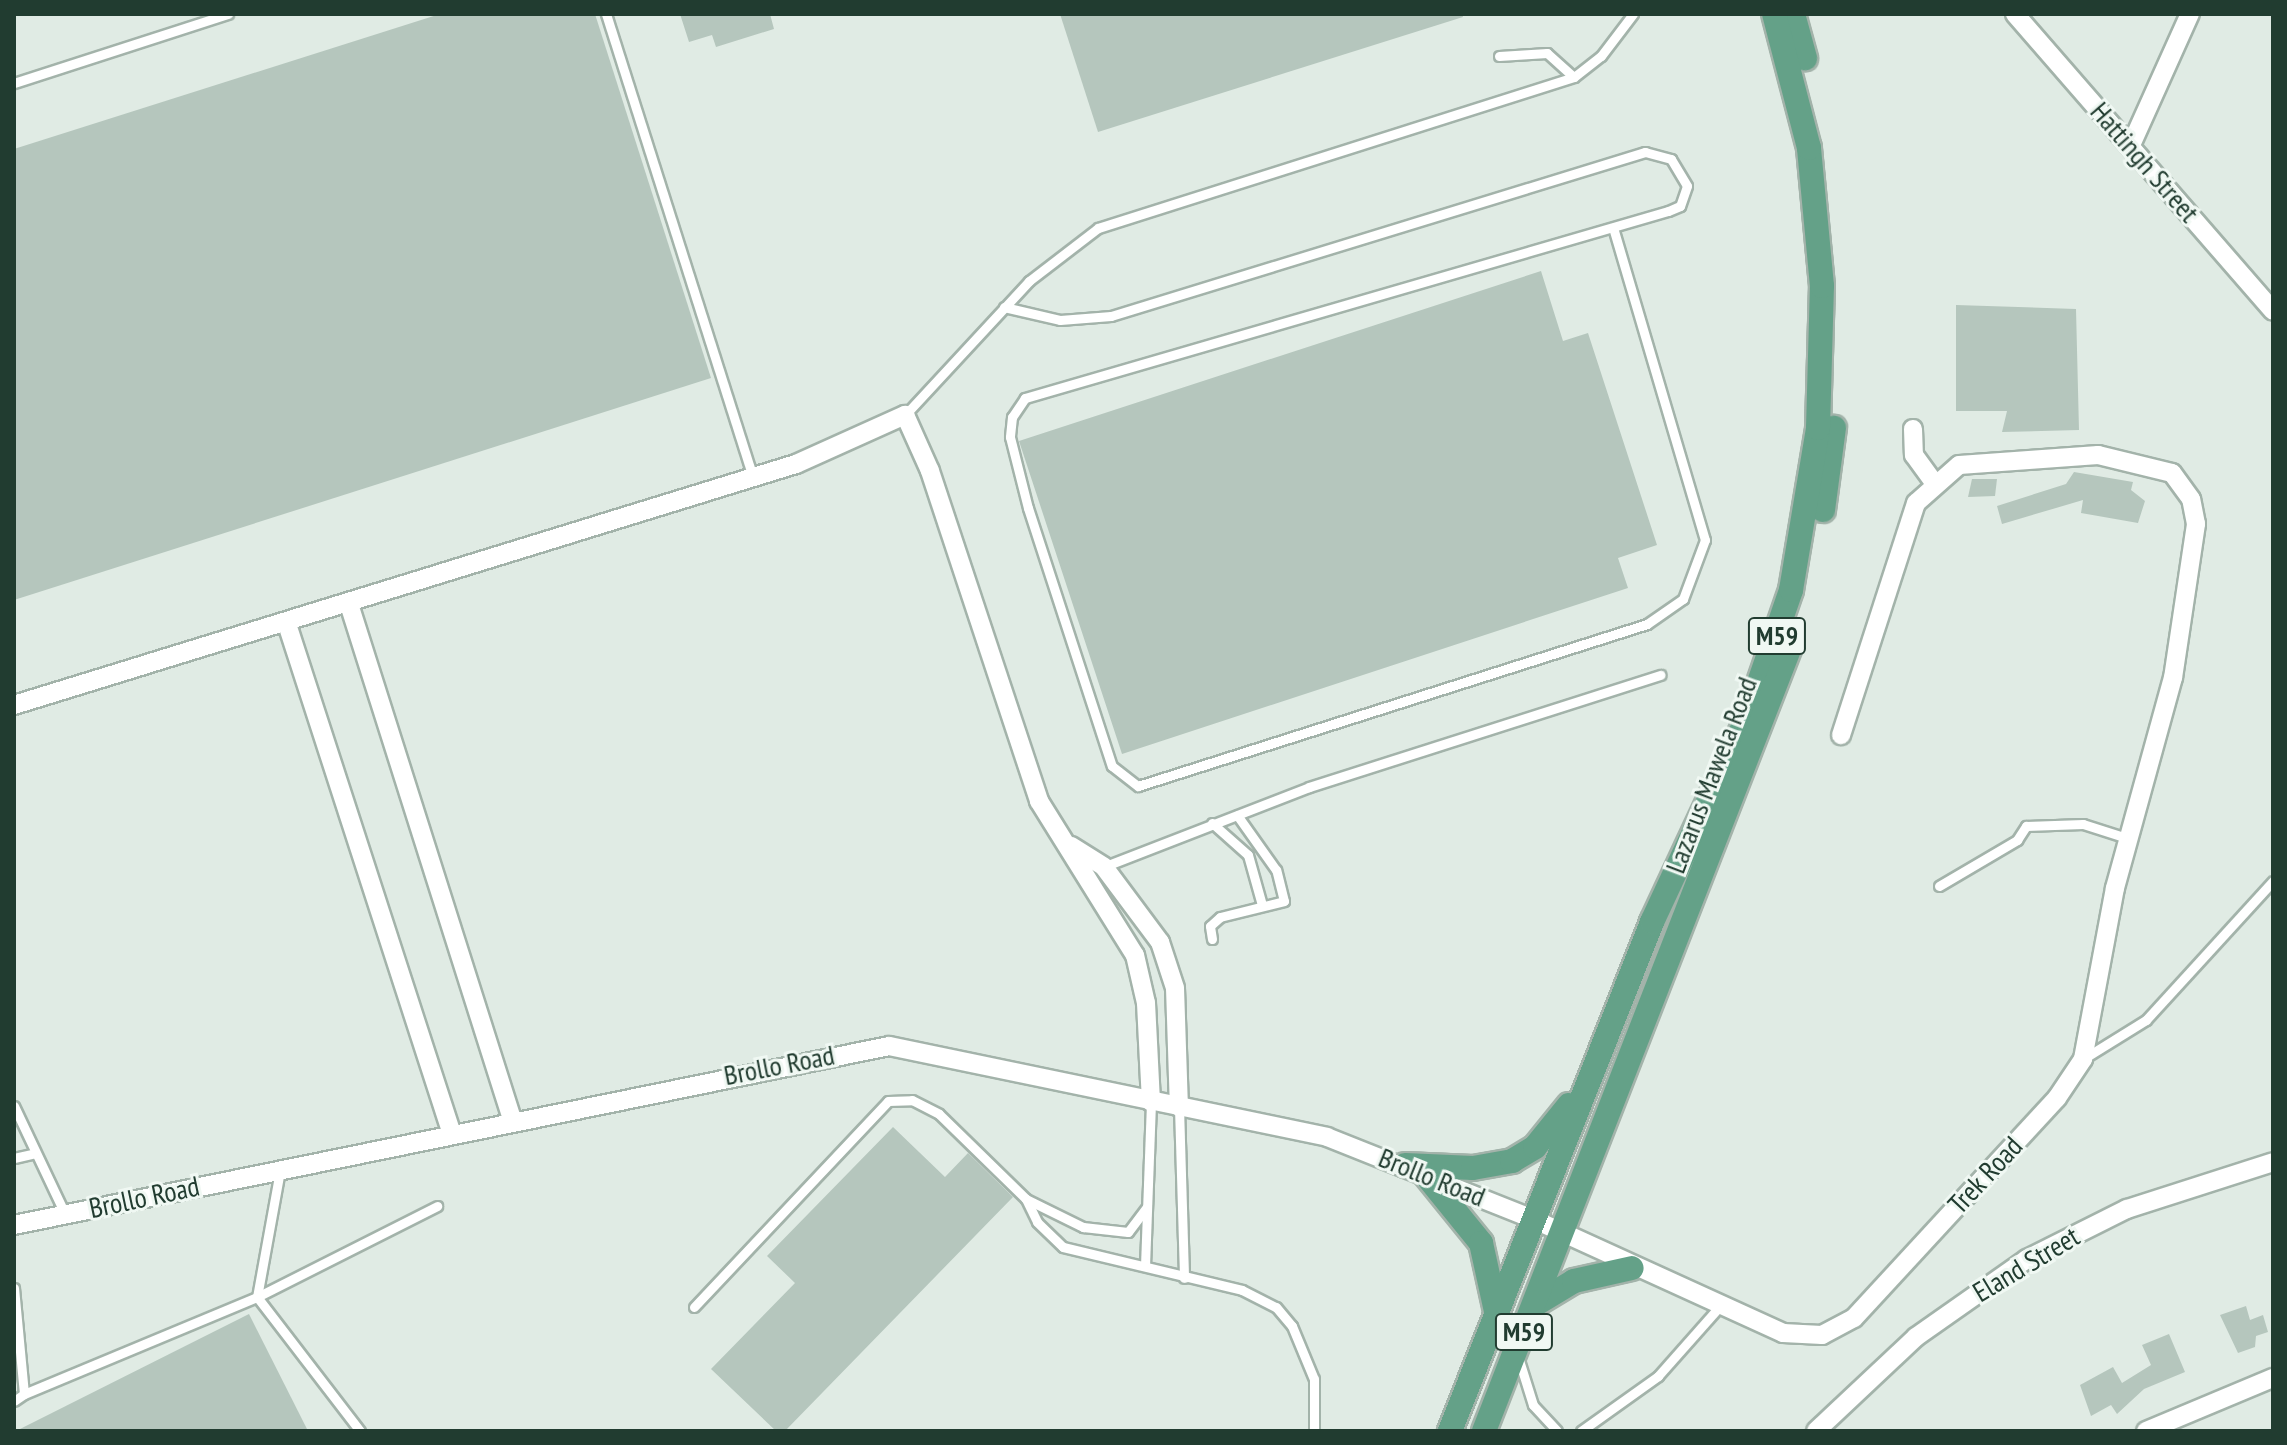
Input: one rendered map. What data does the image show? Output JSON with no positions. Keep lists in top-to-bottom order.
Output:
{
  "streets": {
    "main road": ["M59", "Lazarus Mawela Road"],
    "street": [
      "Hattingh Street",
      "Brollo Road",
      "Trek Road",
      "Eland Street"
    ]
  },
  "crossings": [
    ["M59", "Lazarus Mawela Road"],
    ["M59", "Brollo Road"],
    ["M59", "Trek Road"],
    ["Lazarus Mawela Road", "Brollo Road"],
    ["Lazarus Mawela Road", "Trek Road"],
    ["Brollo Road", "Trek Road"]
  ]
}
